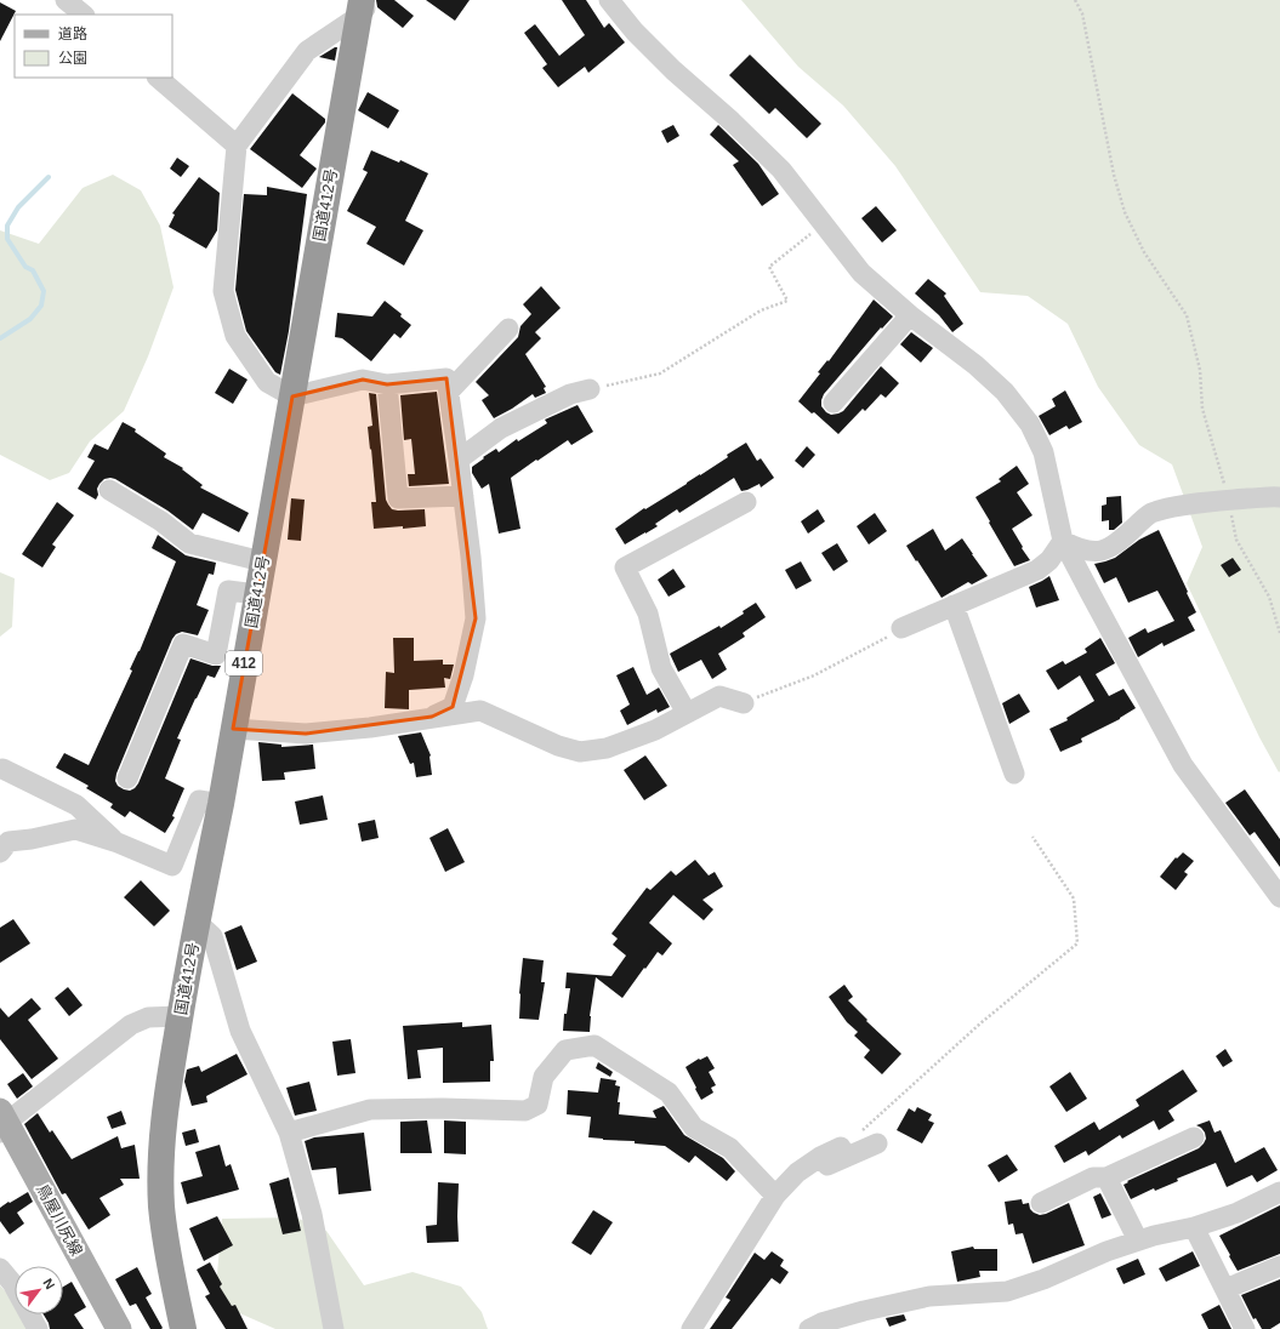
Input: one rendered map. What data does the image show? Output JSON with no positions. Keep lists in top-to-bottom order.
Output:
{
  "streets": {
    "highway": ["国道412号", "412"],
    "main road": ["鳥屋川尻線"]
  },
  "legend": ["道路", "公園"],
  "north": "top right"
}
